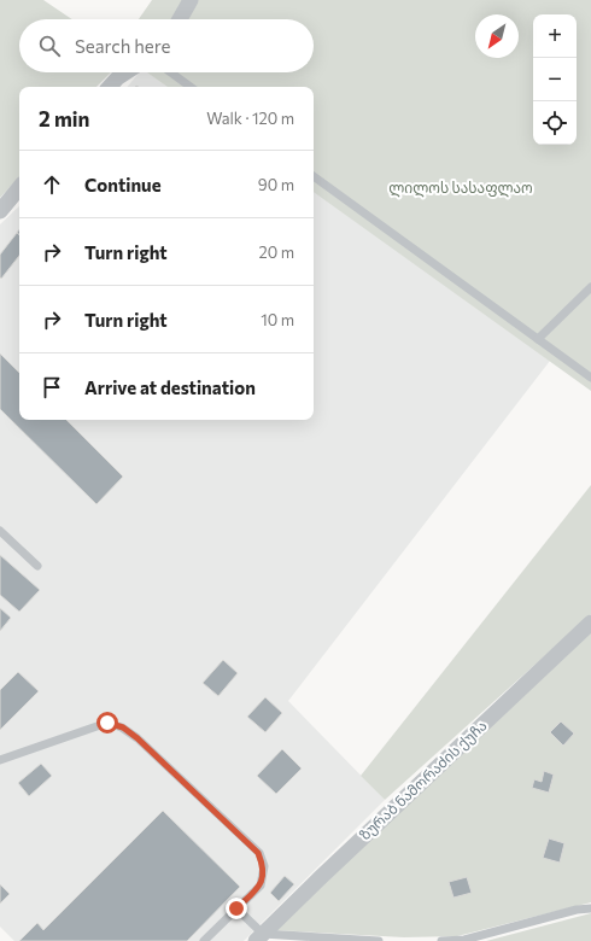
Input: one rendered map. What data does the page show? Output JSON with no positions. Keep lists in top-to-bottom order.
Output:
{
  "streets": {
    "street": ["ზურაბ ნამორაძის ქუჩა"]
  },
  "parks": ["ლილოს სასაფლაო"],
  "north": "bottom left",
  "page": {
    "map_buttons": ["+", "−"],
    "search": "Search here",
    "heading": ["2 min", "Walk · 120 m"],
    "list": [
      ["Continue", "90 m"],
      ["Turn right", "20 m"],
      ["Turn right", "10 m"],
      "Arrive at destination"
    ]
  }
}
